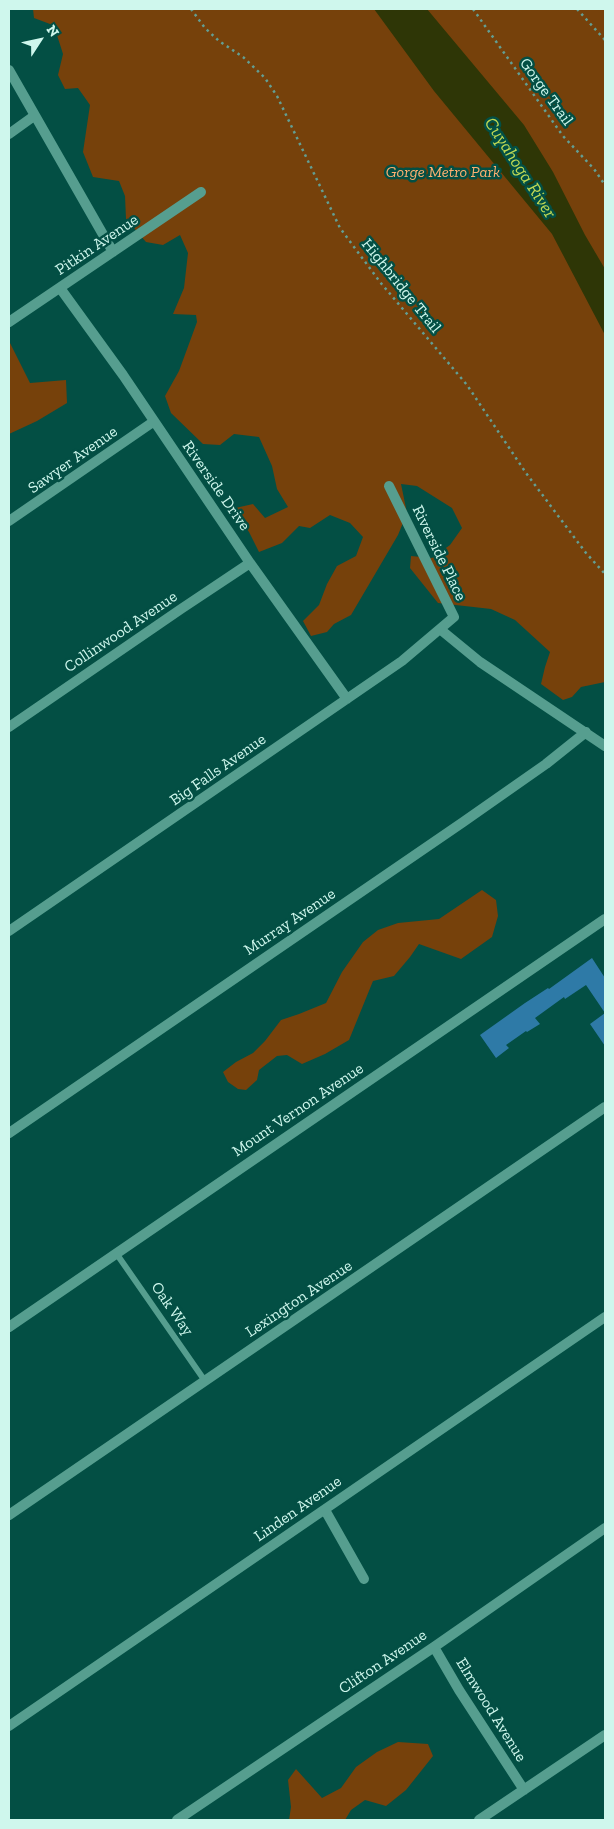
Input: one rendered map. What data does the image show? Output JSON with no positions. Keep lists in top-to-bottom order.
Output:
{
  "streets": {
    "street": [
      "Pitkin Avenue",
      "Sawyer Avenue",
      "Riverside Drive",
      "Riverside Place",
      "Collinwood Avenue",
      "Big Falls Avenue",
      "Murray Avenue",
      "Mount Vernon Avenue",
      "Lexington Avenue",
      "Linden Avenue",
      "Clifton Avenue",
      "Elmwood Avenue"
    ],
    "lane": ["Oak Way"],
    "path": ["Gorge Trail", "Highbridge Trail"]
  },
  "crossings": [
    ["Pitkin Avenue", "Riverside Drive"],
    ["Sawyer Avenue", "Riverside Drive"],
    ["Riverside Drive", "Collinwood Avenue"],
    ["Riverside Drive", "Big Falls Avenue"],
    ["Riverside Place", "Big Falls Avenue"],
    ["Mount Vernon Avenue", "Oak Way"],
    ["Lexington Avenue", "Oak Way"],
    ["Clifton Avenue", "Elmwood Avenue"]
  ],
  "water": ["Cuyahoga River"],
  "parks": ["Gorge Metro Park"],
  "north": "top right"
}
